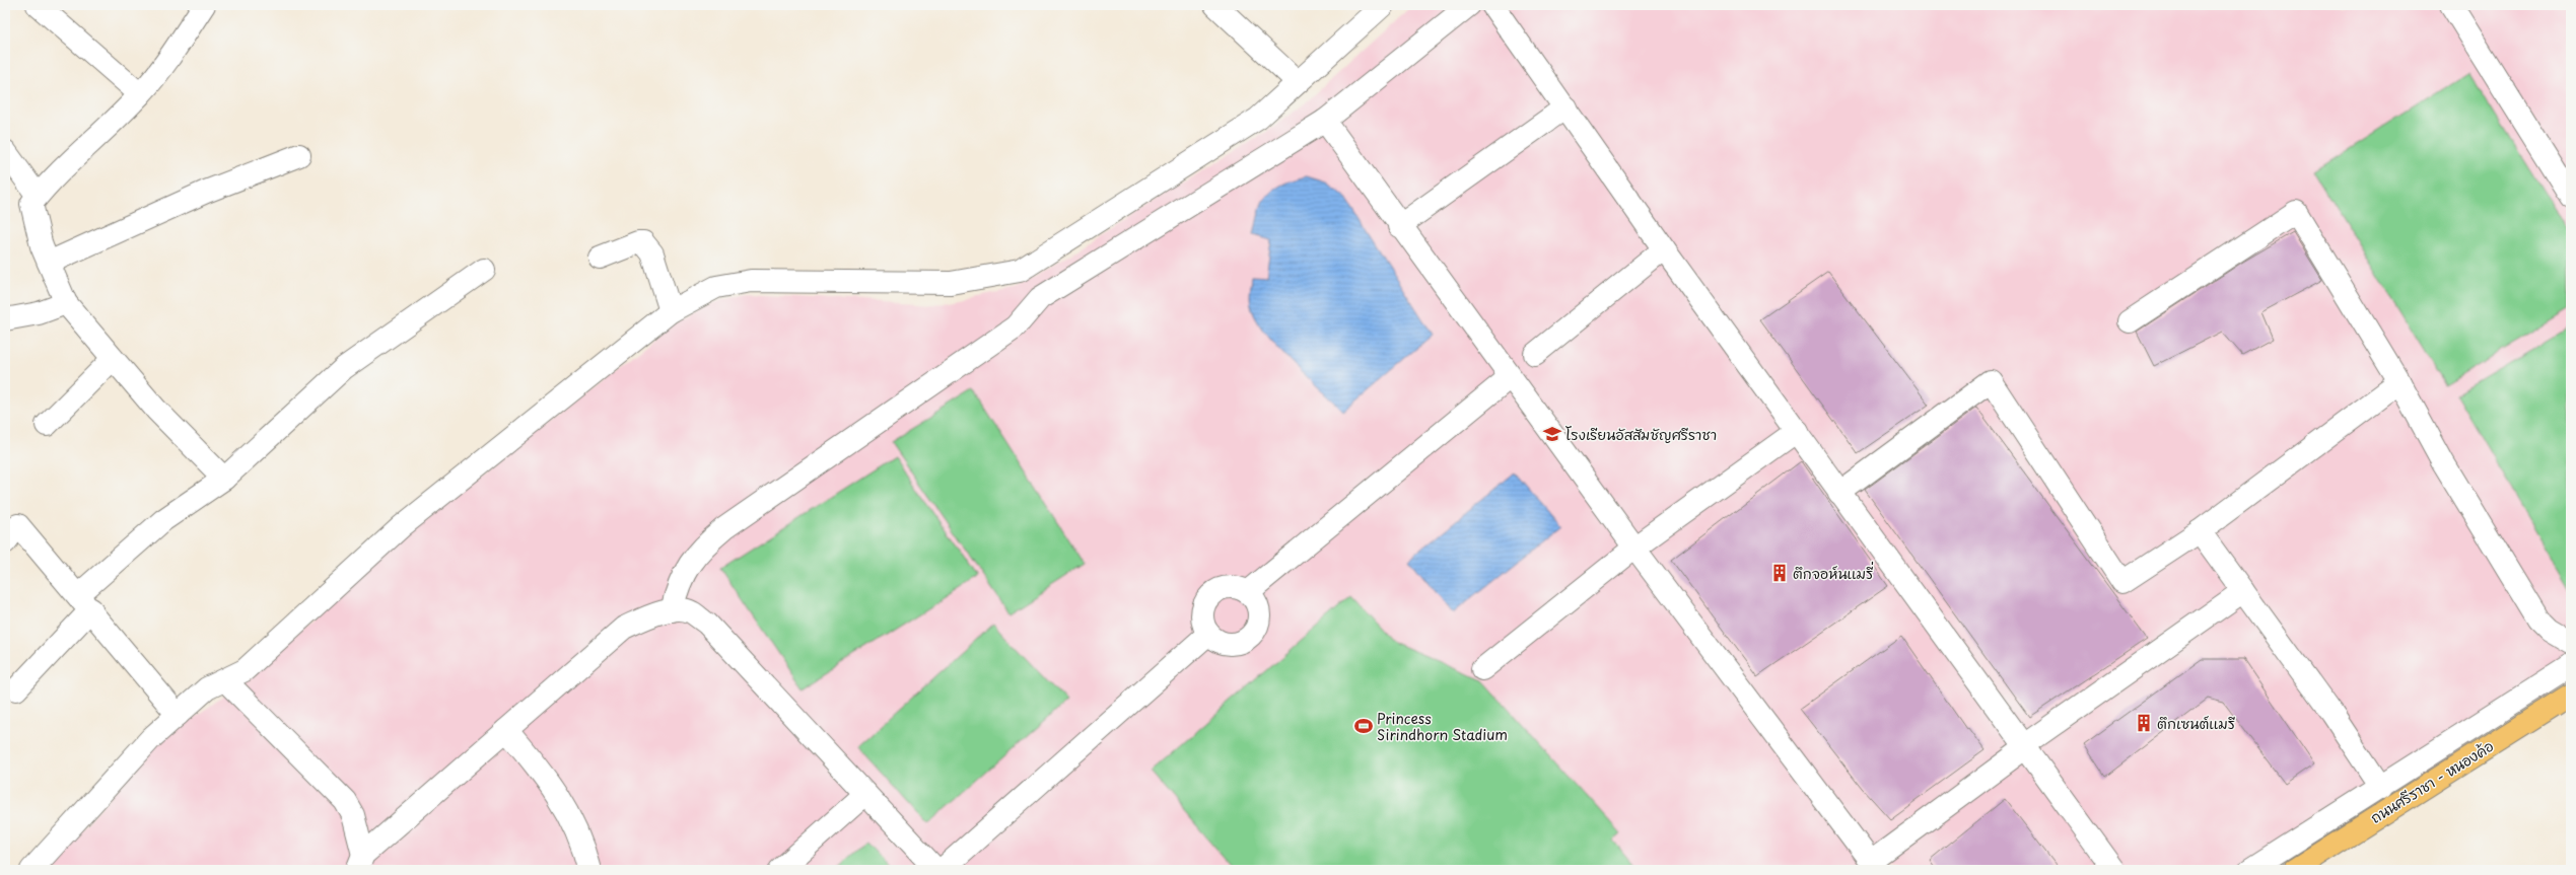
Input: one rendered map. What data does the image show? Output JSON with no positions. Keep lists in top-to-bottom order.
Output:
{
  "streets": {
    "main road": ["ถนนศรีราชา - หนองค้อ"]
  },
  "places": {
    "school or university": ["โรงเรียนอัสสัมชัญศรีราชา"],
    "building": ["ตึกจอห์นแมรี่", "ตึกเซนต์แมรี"],
    "sports": ["Princess Sirindhorn Stadium"]
  }
}
